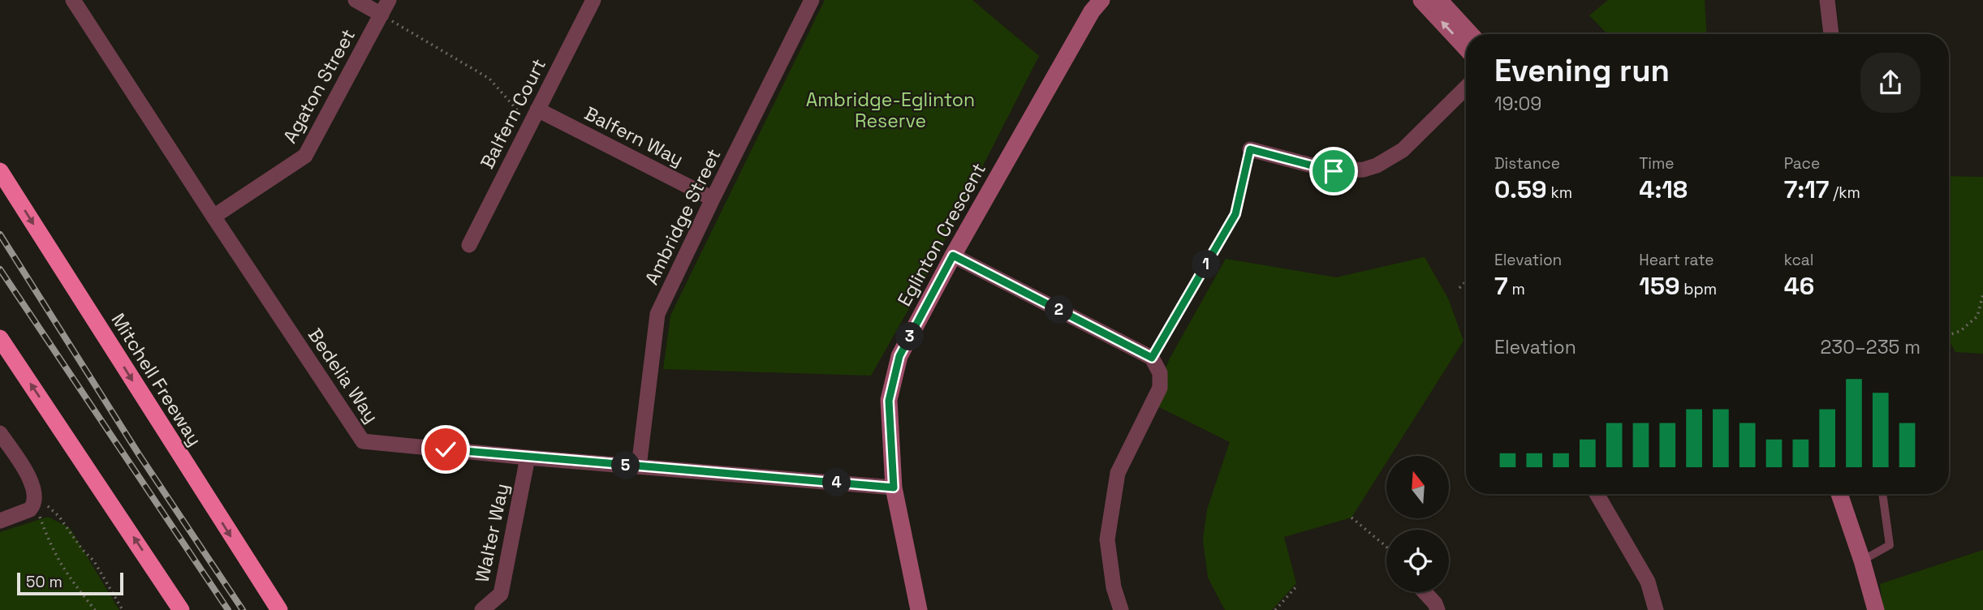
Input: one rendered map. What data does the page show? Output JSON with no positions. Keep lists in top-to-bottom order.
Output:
{
  "streets": {
    "highway": ["Mitchell Freeway"],
    "street": [
      "Agaton Street",
      "Balfern Court",
      "Balfern Way",
      "Ambridge Street",
      "Eglinton Crescent",
      "Bedelia Way",
      "Walter Way"
    ]
  },
  "crossings": [
    ["Agaton Street", "Bedelia Way"],
    ["Balfern Court", "Balfern Way"],
    ["Balfern Way", "Ambridge Street"],
    ["Ambridge Street", "Bedelia Way"],
    ["Eglinton Crescent", "Bedelia Way"],
    ["Bedelia Way", "Walter Way"]
  ],
  "parks": ["Ambridge-Eglinton Reserve"],
  "scale_bar": "50 m",
  "north": "top",
  "page": {
    "heading": ["Evening run", "19:09"],
    "stats": [
      ["Distance", "0.59 km"],
      ["Time", "4:18"],
      ["Pace", "7:17 /km"],
      ["Elevation", "7 m"],
      ["Heart rate", "159 bpm"],
      ["kcal", "46"]
    ],
    "pins": [
      "1",
      "2",
      "3",
      "5",
      "4"
    ],
    "chart": ["Elevation", "230–235 m"],
    "scale": "50 m"
  }
}
